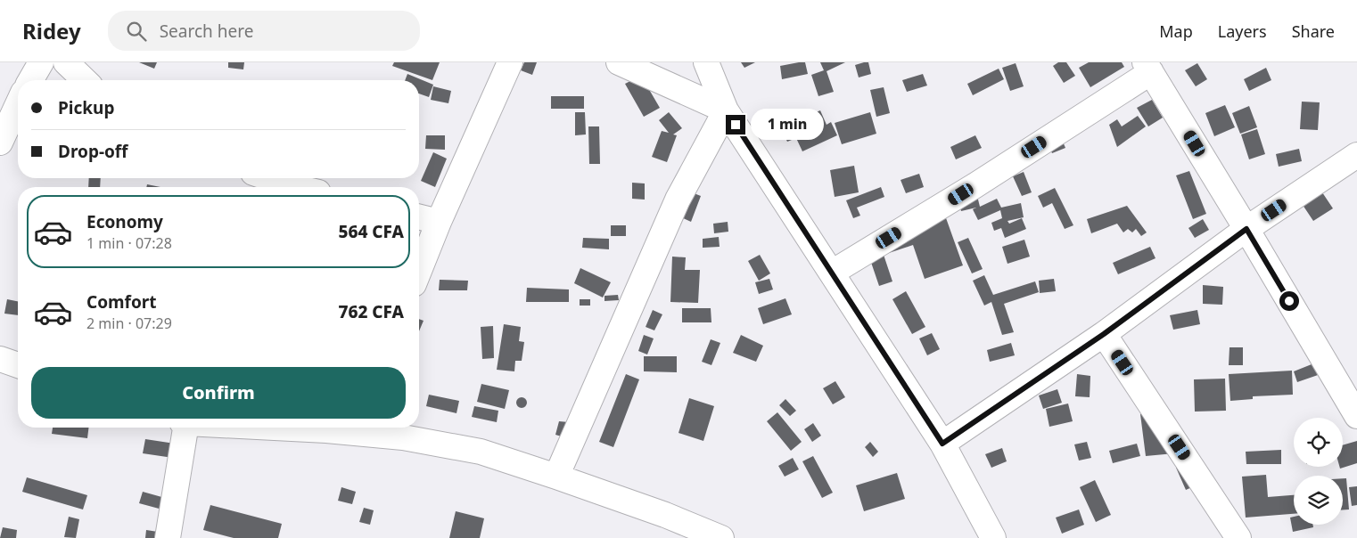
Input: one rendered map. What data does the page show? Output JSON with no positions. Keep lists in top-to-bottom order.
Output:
{
  "page": {
    "header": "Ridey",
    "search": "Search here",
    "nav": ["Map", "Layers", "Share"],
    "banner": ["Pickup", "Drop-off"],
    "bubble": "1 min",
    "list": [
      {
        "name": "Economy",
        "note": "1 min · 07:28",
        "value": "564 CFA"
      },
      {
        "name": "Comfort",
        "note": "2 min · 07:29",
        "value": "762 CFA"
      }
    ],
    "buttons": "Confirm"
  }
}
